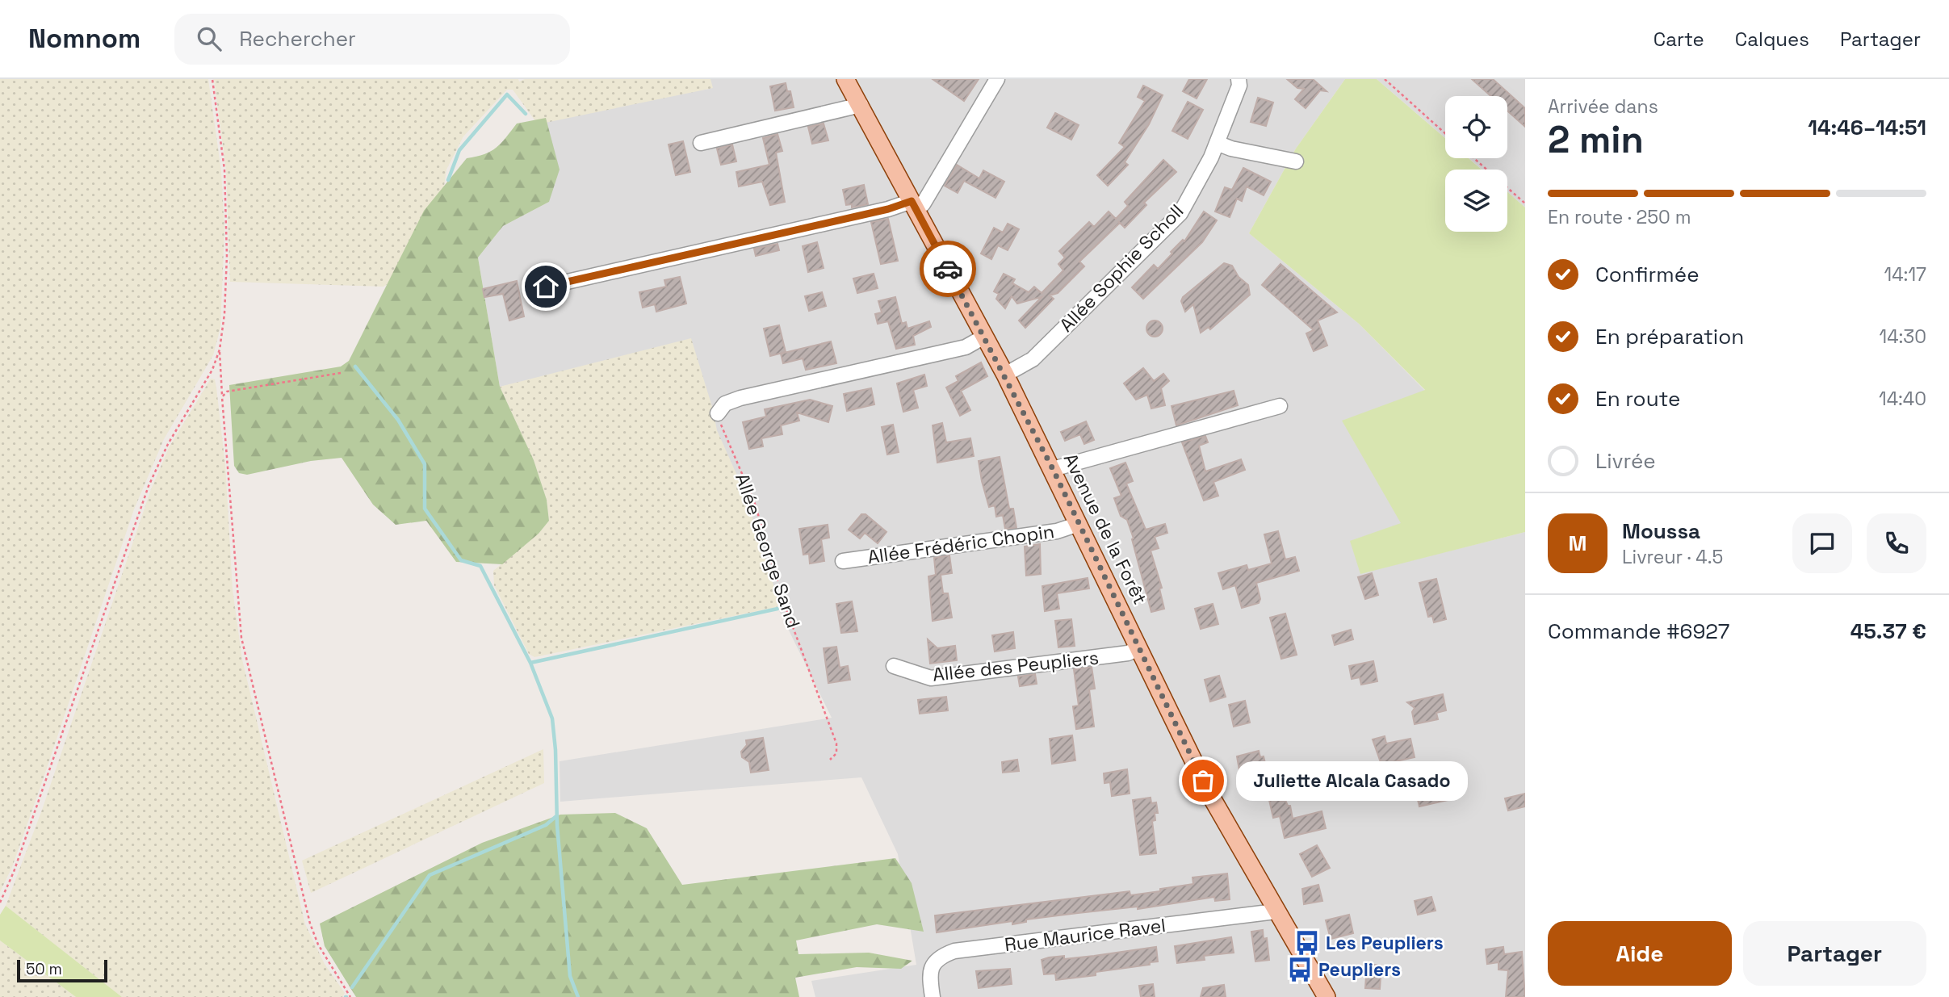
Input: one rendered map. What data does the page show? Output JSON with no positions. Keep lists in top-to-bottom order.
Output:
{
  "streets": {
    "main road": ["Avenue de la Forêt"],
    "street": [
      "Allée Sophie Scholl",
      "Allée Frédéric Chopin",
      "Allée des Peupliers",
      "Rue Maurice Ravel"
    ],
    "path": ["Allée George Sand"]
  },
  "crossings": [
    ["Allée Sophie Scholl", "Avenue de la Forêt"],
    ["Avenue de la Forêt", "Allée Frédéric Chopin"],
    ["Avenue de la Forêt", "Allée des Peupliers"],
    ["Avenue de la Forêt", "Rue Maurice Ravel"]
  ],
  "places": {
    "other": ["Juliette Alcala Casado"],
    "bus stop": ["Les Peupliers", "Peupliers"]
  },
  "scale_bar": "50 m",
  "page": {
    "header": "Nomnom",
    "search": "Rechercher",
    "nav": ["Carte", "Calques", "Partager"],
    "heading": ["2 min", "Arrivée dans", "14:46–14:51"],
    "panel": [
      "Moussa",
      "Livreur · 4.5",
      "Commande #6927",
      "45.37 €"
    ],
    "bar": "En route · 250 m",
    "list": [
      ["Confirmée", "14:17"],
      ["En préparation", "14:30"],
      ["En route", "14:40"],
      "Livrée"
    ],
    "round": "M",
    "bubble": "Juliette Alcala Casado",
    "buttons": ["Aide", "Partager"],
    "scale": "50 m"
  }
}
